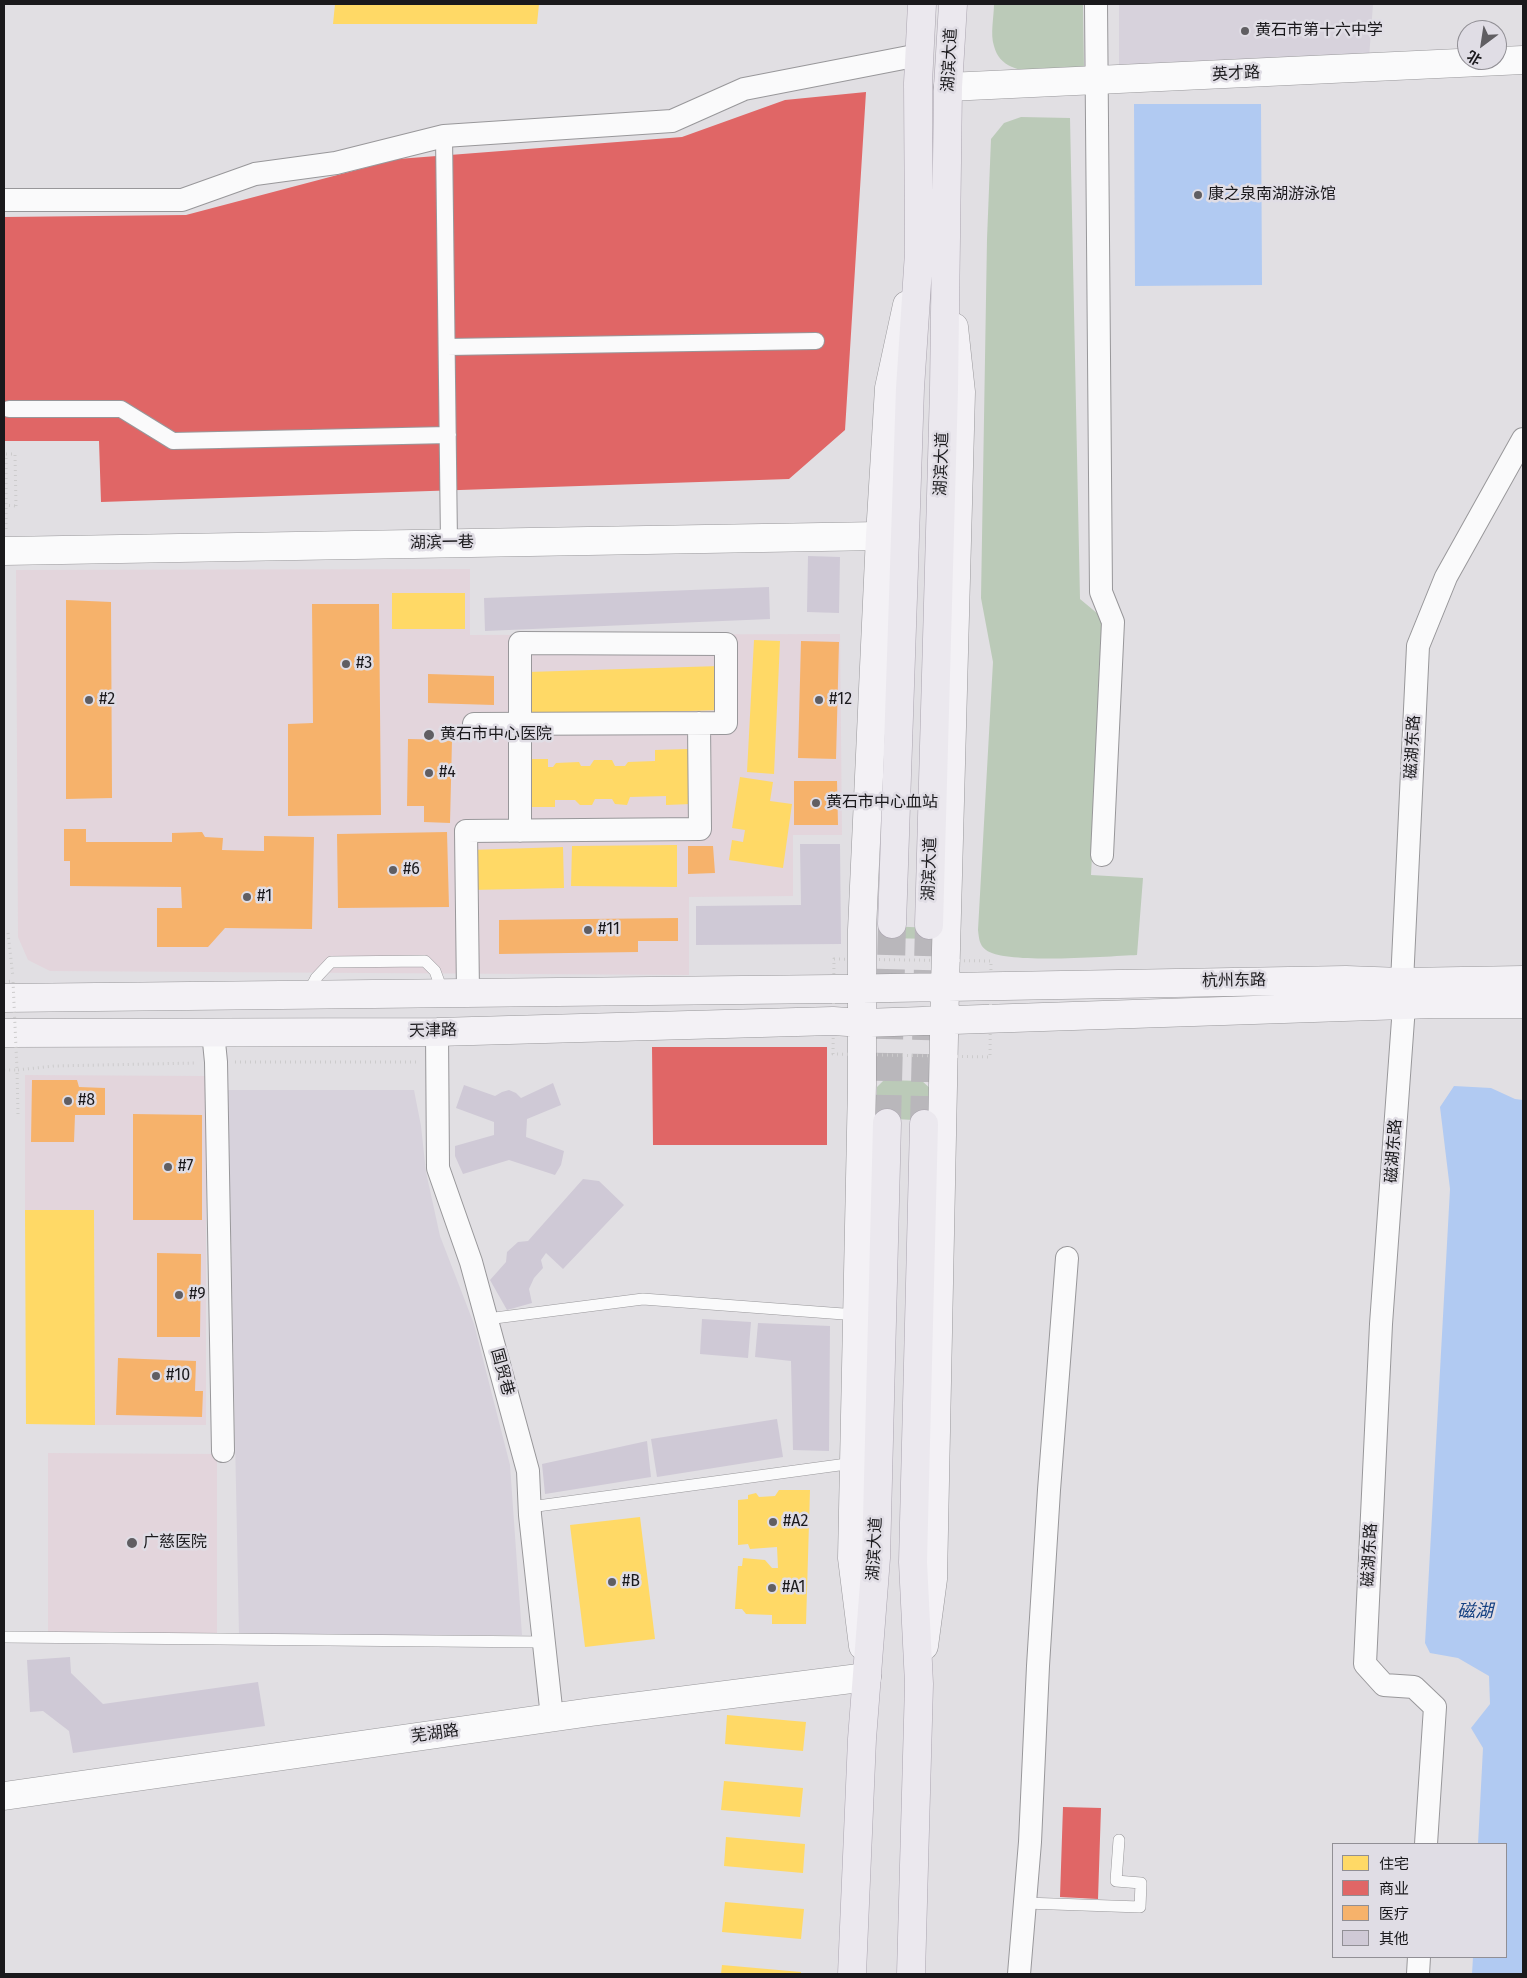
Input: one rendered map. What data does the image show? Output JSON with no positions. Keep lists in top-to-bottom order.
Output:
{
  "streets": {
    "main road": ["湖滨大道", "杭州东路", "天津路"],
    "street": [
      "英才路",
      "湖滨一巷",
      "磁湖东路",
      "国贸巷",
      "芜湖路"
    ]
  },
  "crossings": [
    ["湖滨大道", "英才路"],
    ["湖滨大道", "芜湖路"],
    ["磁湖东路", "杭州东路"],
    ["杭州东路", "天津路"],
    ["天津路", "国贸巷"],
    ["国贸巷", "芜湖路"]
  ],
  "water": ["磁湖"],
  "places": [
    "黄石市第十六中学",
    "康之泉南湖游泳馆",
    "#3",
    "#2",
    "#12",
    "黄石市中心医院",
    "#4",
    "黄石市中心血站",
    "#6",
    "#1",
    "#11",
    "#8",
    "#7",
    "#9",
    "#10",
    "#A2",
    "广慈医院",
    "#B",
    "#A1"
  ],
  "legend": [
    "住宅",
    "商业",
    "医疗",
    "其他"
  ],
  "north": "bottom left"
}
